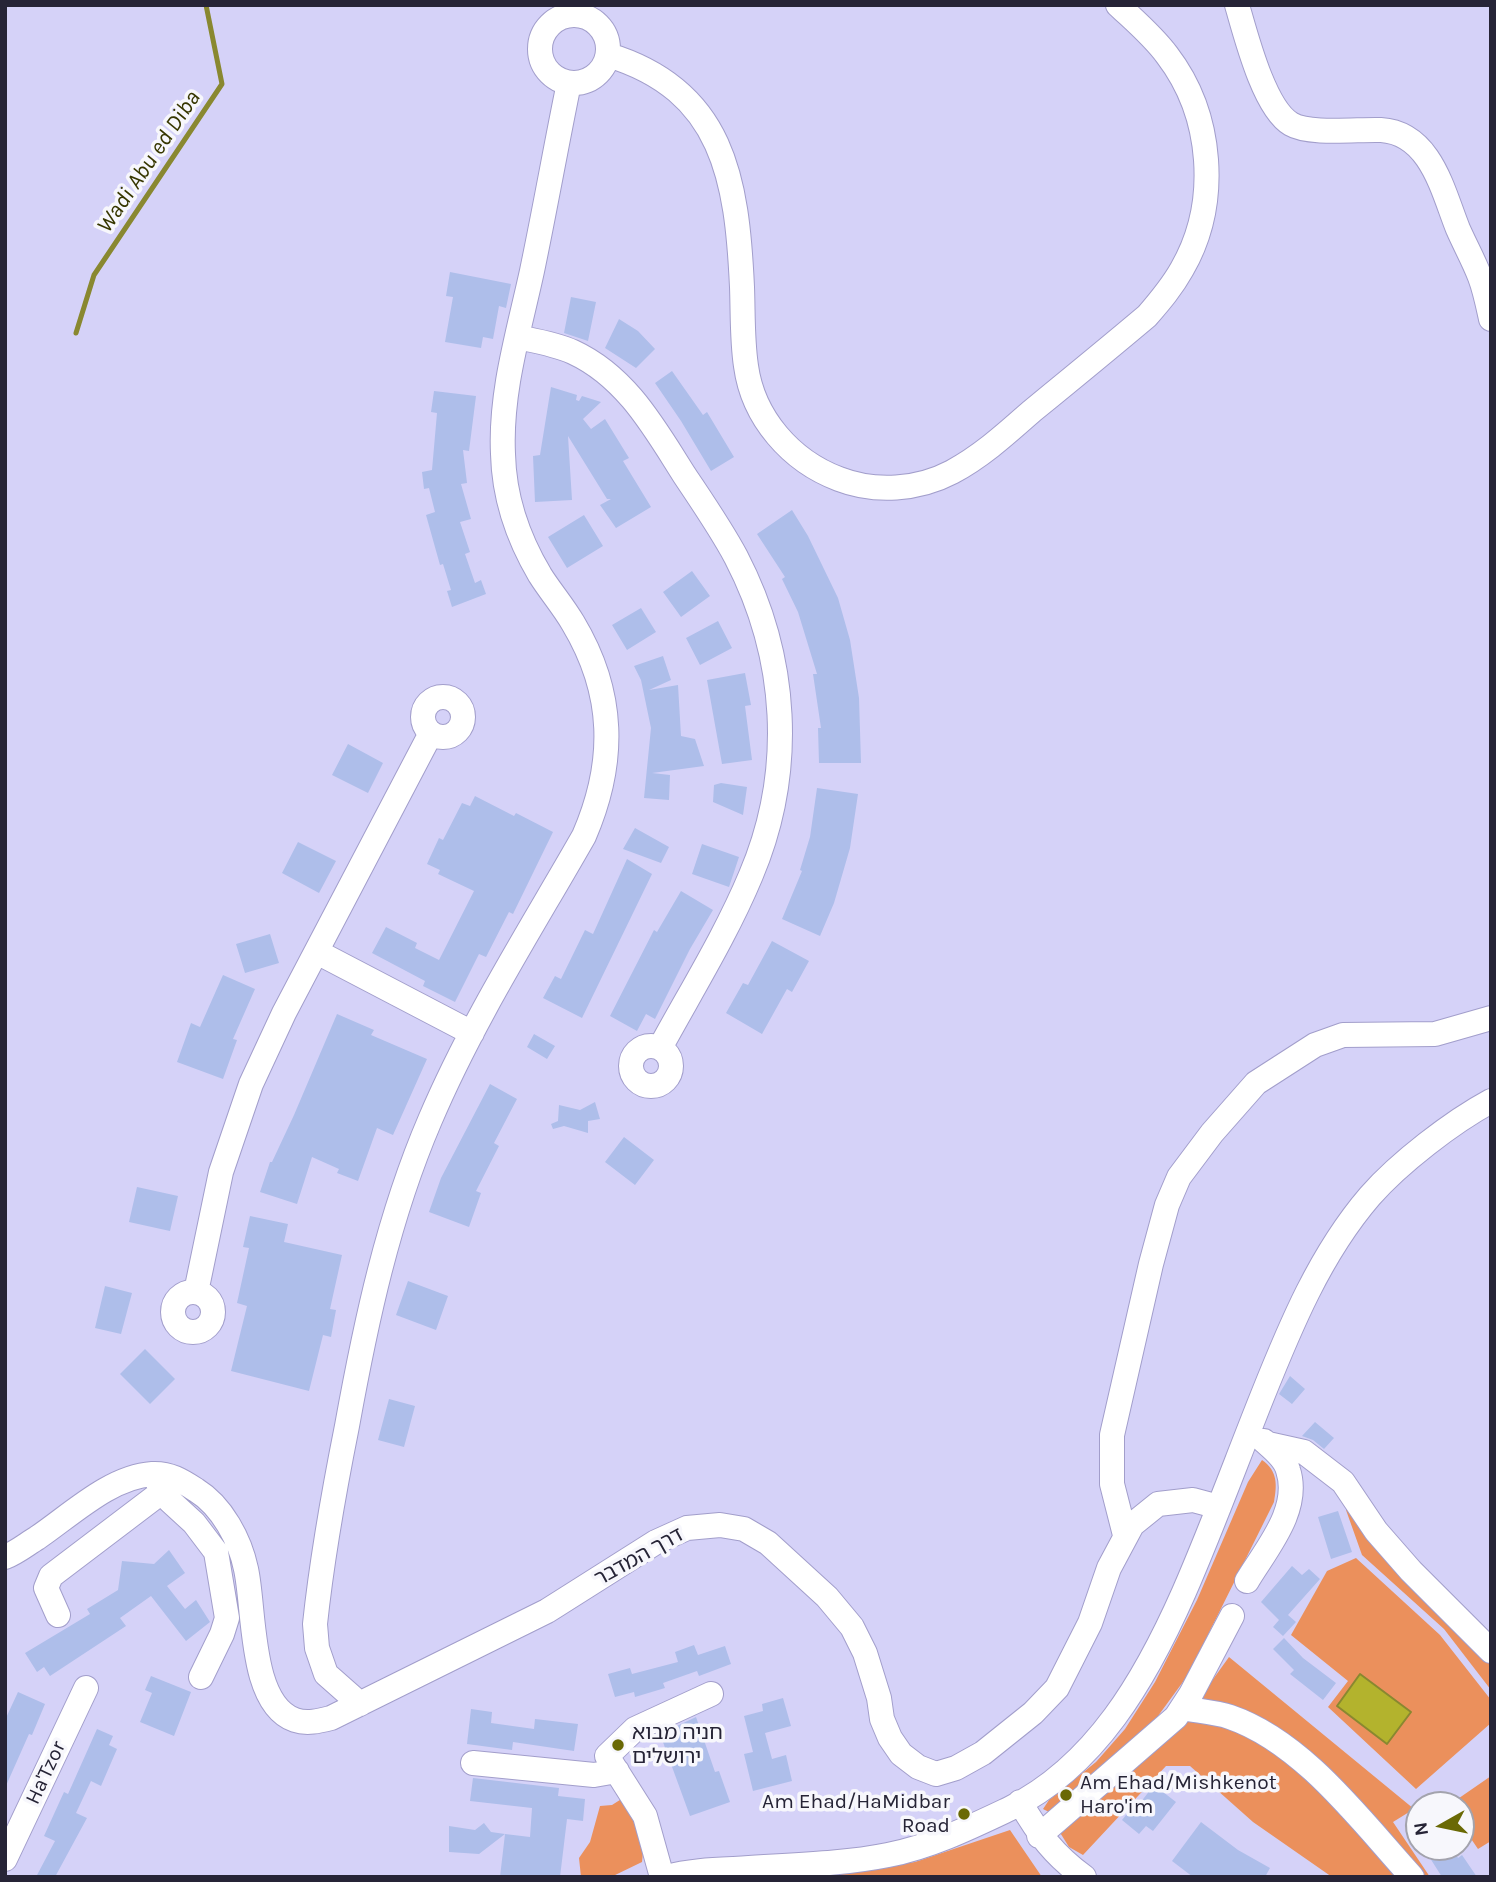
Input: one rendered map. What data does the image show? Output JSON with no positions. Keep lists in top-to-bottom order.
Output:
{
  "streets": {
    "street": ["דרך המדבר", "Ha'Tzor"]
  },
  "water": ["Wadi Abu ed Diba"],
  "places": ["חניה מבוא ירושלים", "Am Ehad/Mishkenot Haro'im", "Am Ehad/HaMidbar Road"],
  "north": "left"
}
